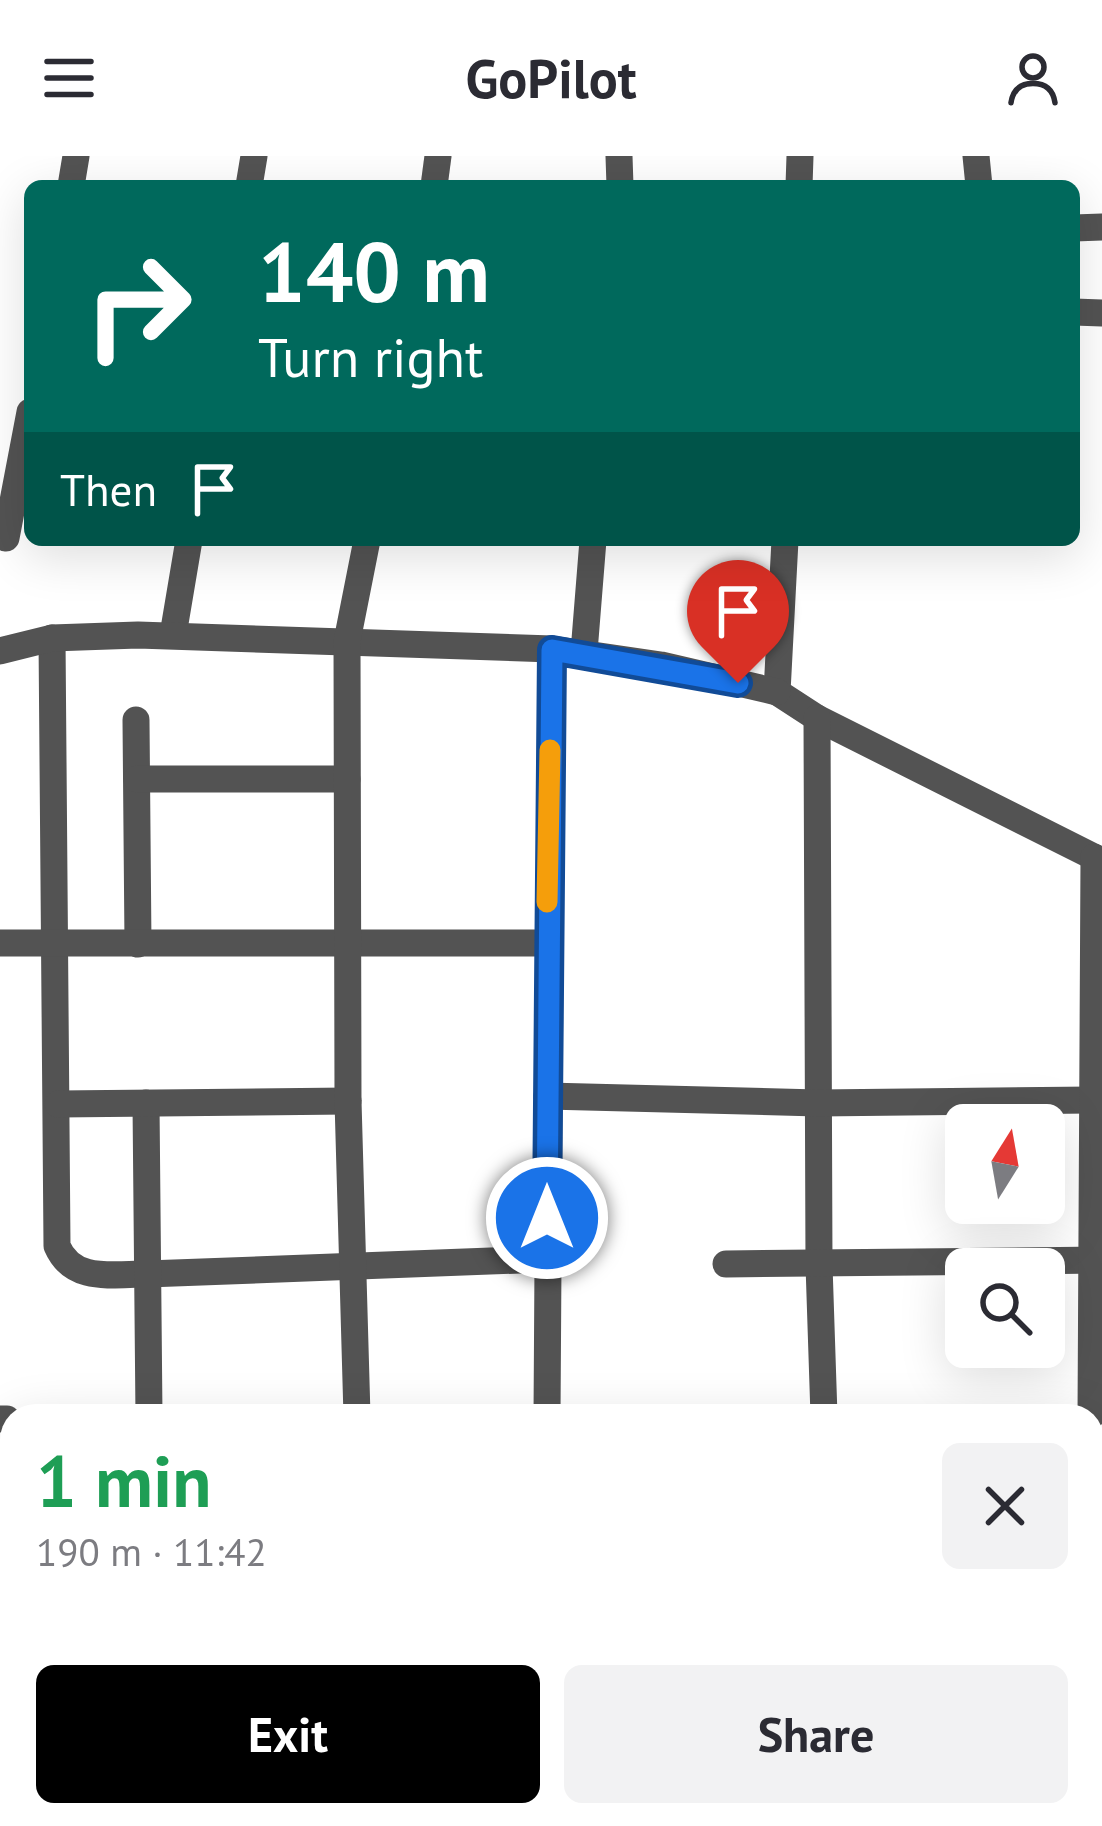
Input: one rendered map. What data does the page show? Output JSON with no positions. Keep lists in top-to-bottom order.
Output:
{
  "north": "top",
  "page": {
    "header": "GoPilot",
    "turn": ["140 m", "Turn right"],
    "then": "Then",
    "heading": ["1 min", "190 m · 11:42"],
    "buttons": ["Exit", "Share"]
  }
}
